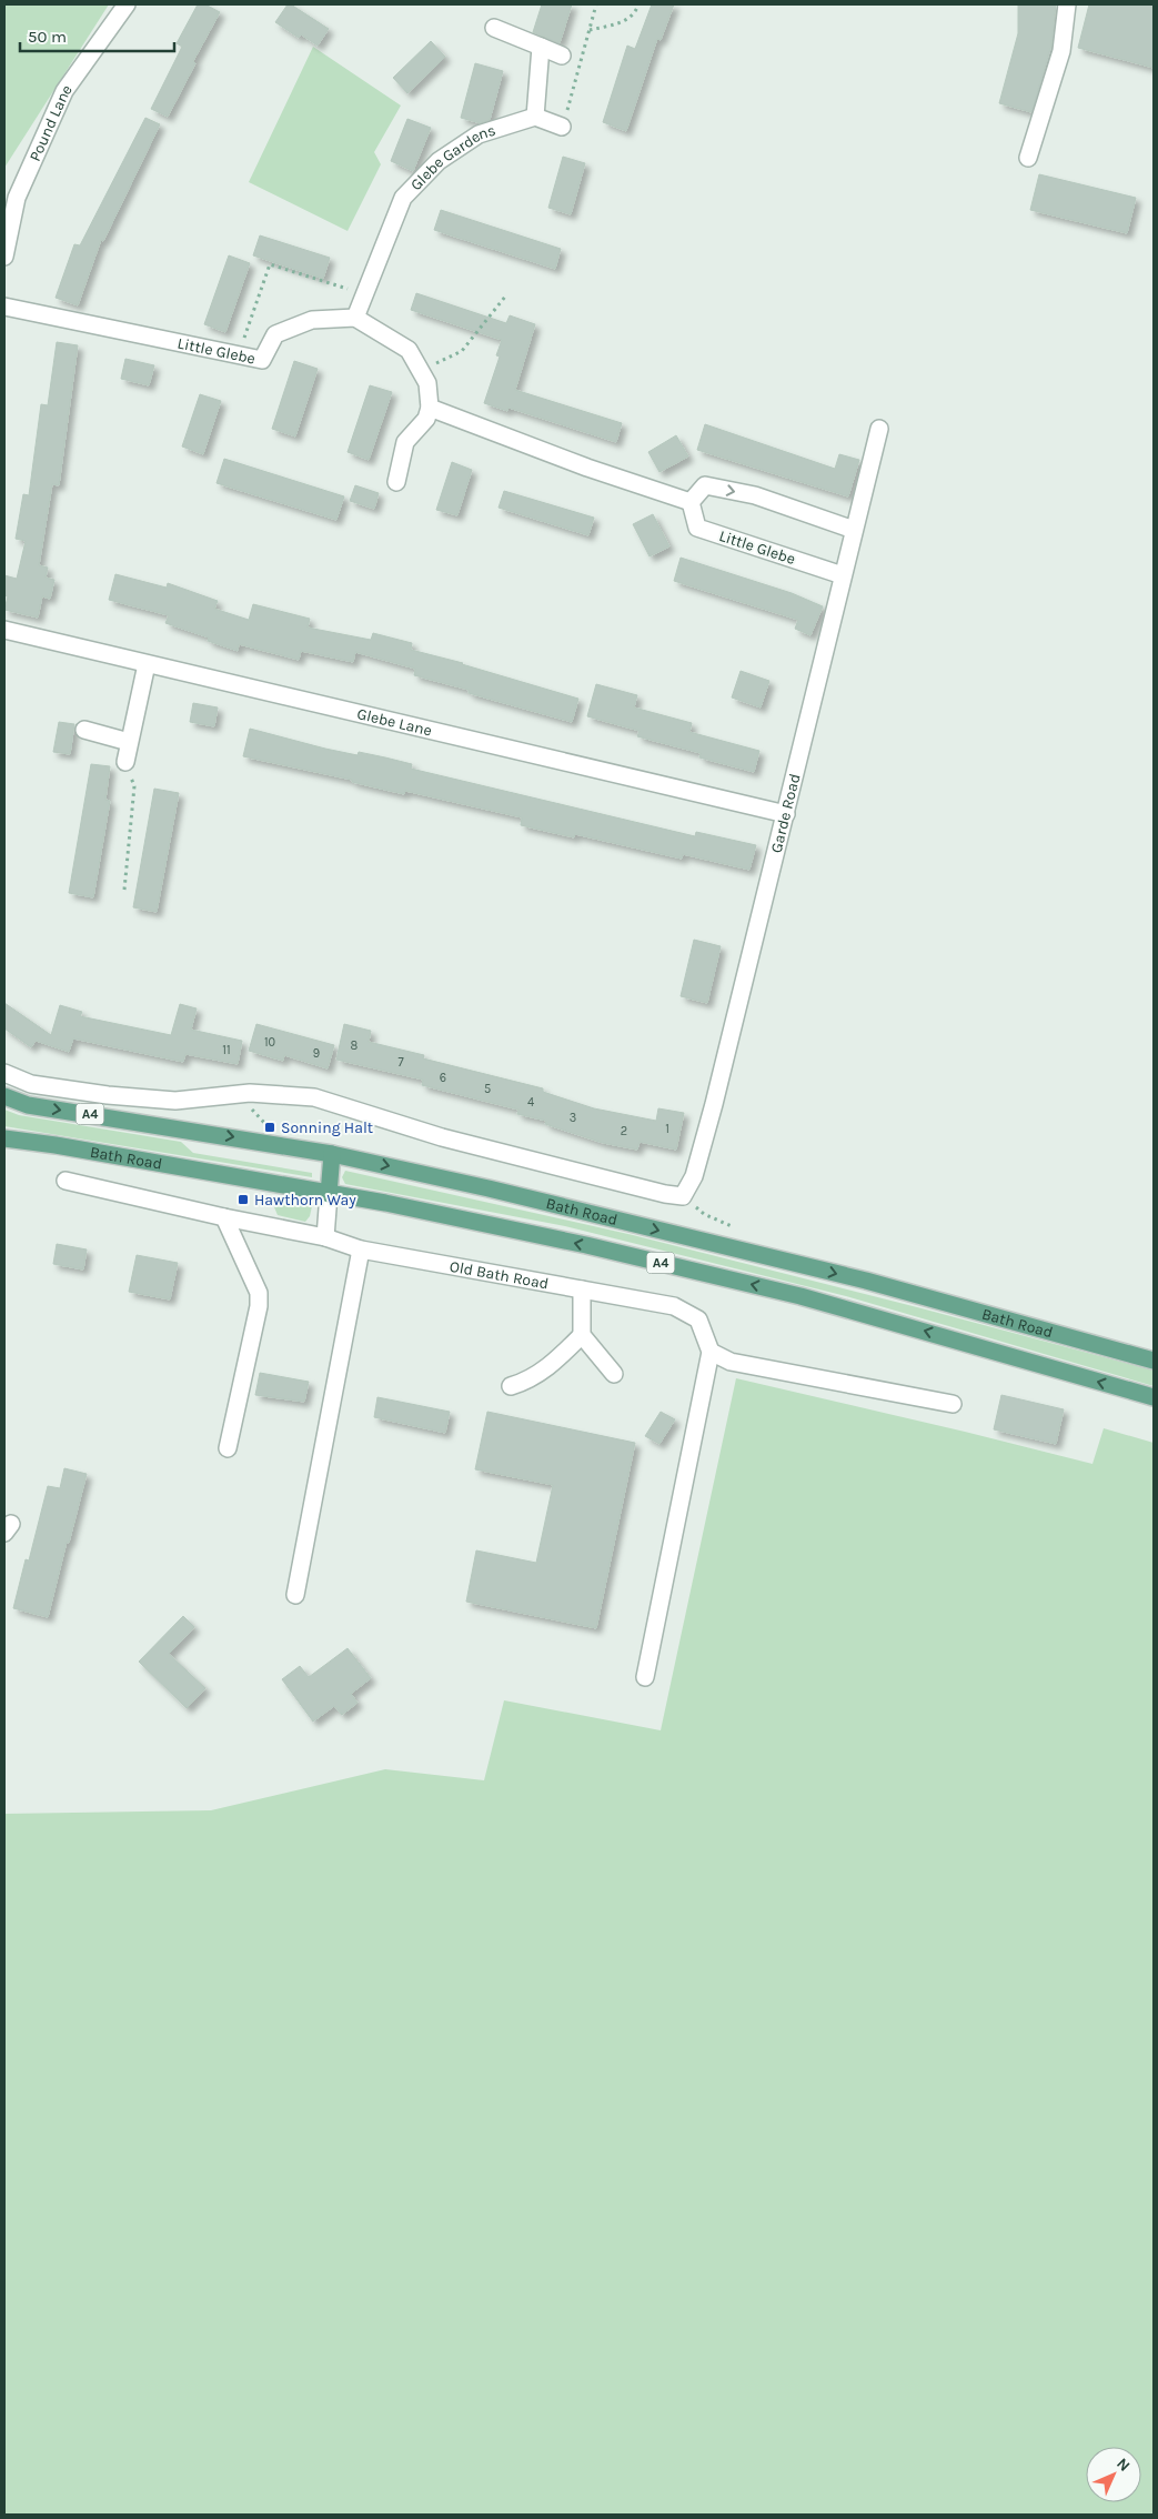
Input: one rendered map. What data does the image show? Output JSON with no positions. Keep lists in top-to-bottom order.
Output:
{
  "streets": {
    "main road": ["A4", "Bath Road"],
    "street": [
      "Pound Lane",
      "Glebe Gardens",
      "Little Glebe",
      "Glebe Lane",
      "Garde Road",
      "Old Bath Road"
    ]
  },
  "crossings": [
    ["Glebe Gardens", "Little Glebe"],
    ["Little Glebe", "Garde Road"],
    ["Glebe Lane", "Garde Road"]
  ],
  "places": {
    "transit": ["Sonning Halt", "Hawthorn Way"]
  },
  "house_numbers": [
    "10",
    "8",
    "11",
    "9",
    "7",
    "6",
    "5",
    "4",
    "3",
    "1",
    "2"
  ],
  "scale_bar": "50 m",
  "north": "top right"
}
